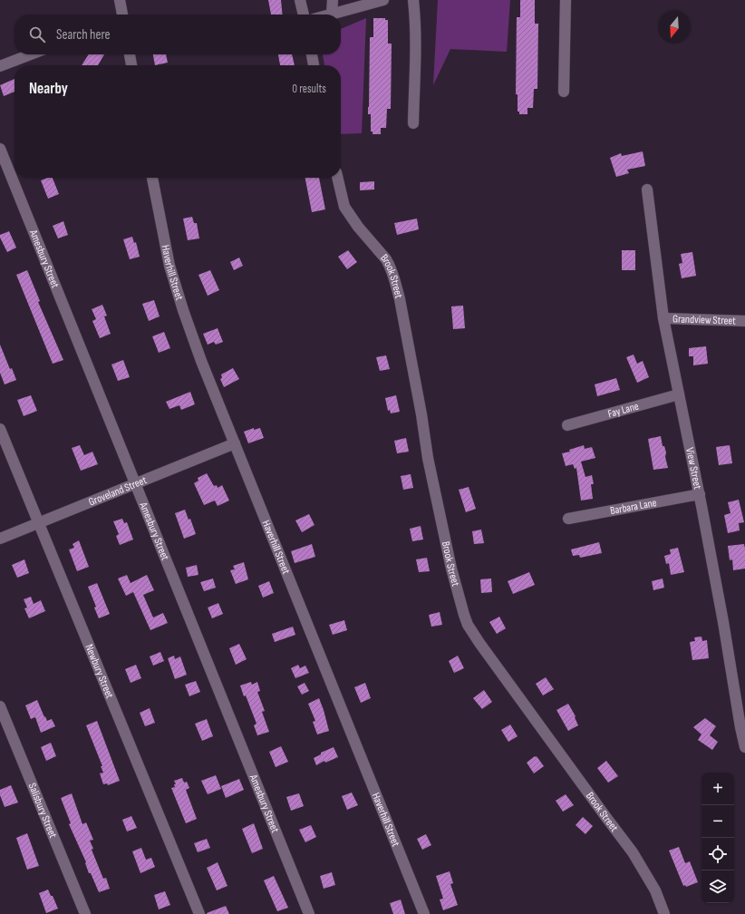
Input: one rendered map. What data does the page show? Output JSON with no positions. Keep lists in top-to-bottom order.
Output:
{
  "streets": {
    "street": [
      "Amesbury Street",
      "Haverhill Street",
      "Brook Street",
      "Grandview Street",
      "Fay Lane",
      "View Street",
      "Groveland Street",
      "Barbara Lane",
      "Newbury Street",
      "Salisbury Street"
    ]
  },
  "crossings": [
    ["Amesbury Street", "Groveland Street"],
    ["Haverhill Street", "Groveland Street"],
    ["Grandview Street", "View Street"],
    ["Fay Lane", "View Street"],
    ["View Street", "Barbara Lane"],
    ["Groveland Street", "Newbury Street"]
  ],
  "north": "bottom",
  "page": {
    "search": "Search here",
    "heading": ["Nearby", "0 results"],
    "map_buttons": ["+", "−"]
  }
}
